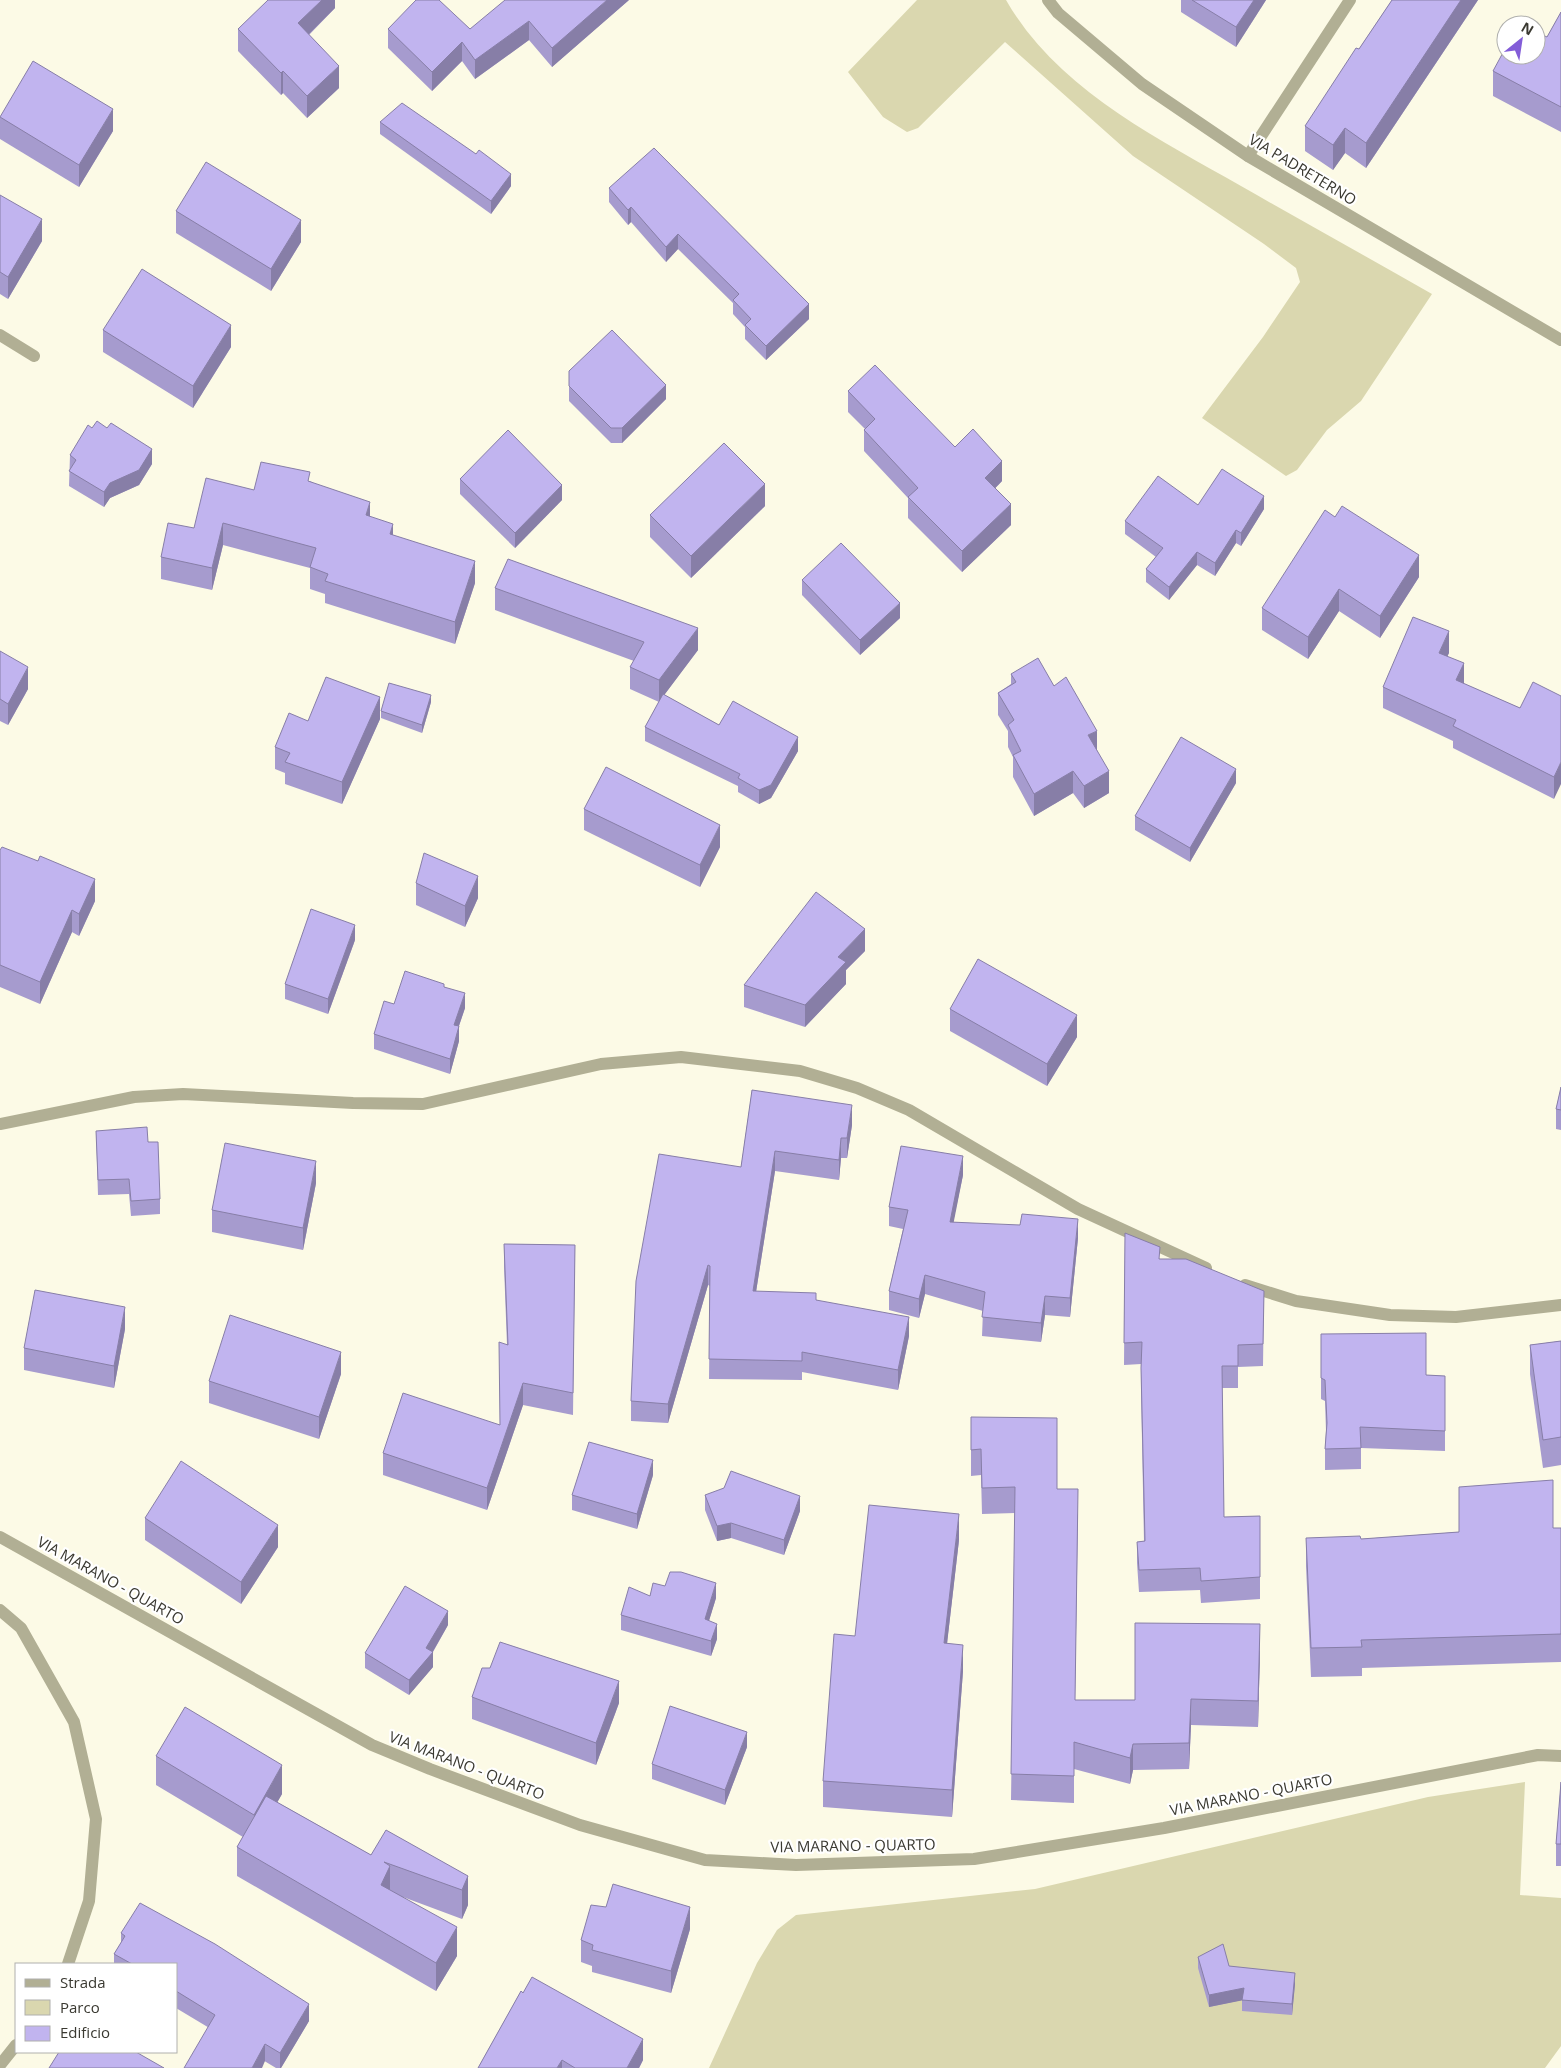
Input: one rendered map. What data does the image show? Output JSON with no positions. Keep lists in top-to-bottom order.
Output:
{
  "streets": {
    "street": ["VIA PADRETERNO", "VIA MARANO - QUARTO"]
  },
  "legend": ["Strada", "Parco", "Edificio"],
  "north": "top right"
}
